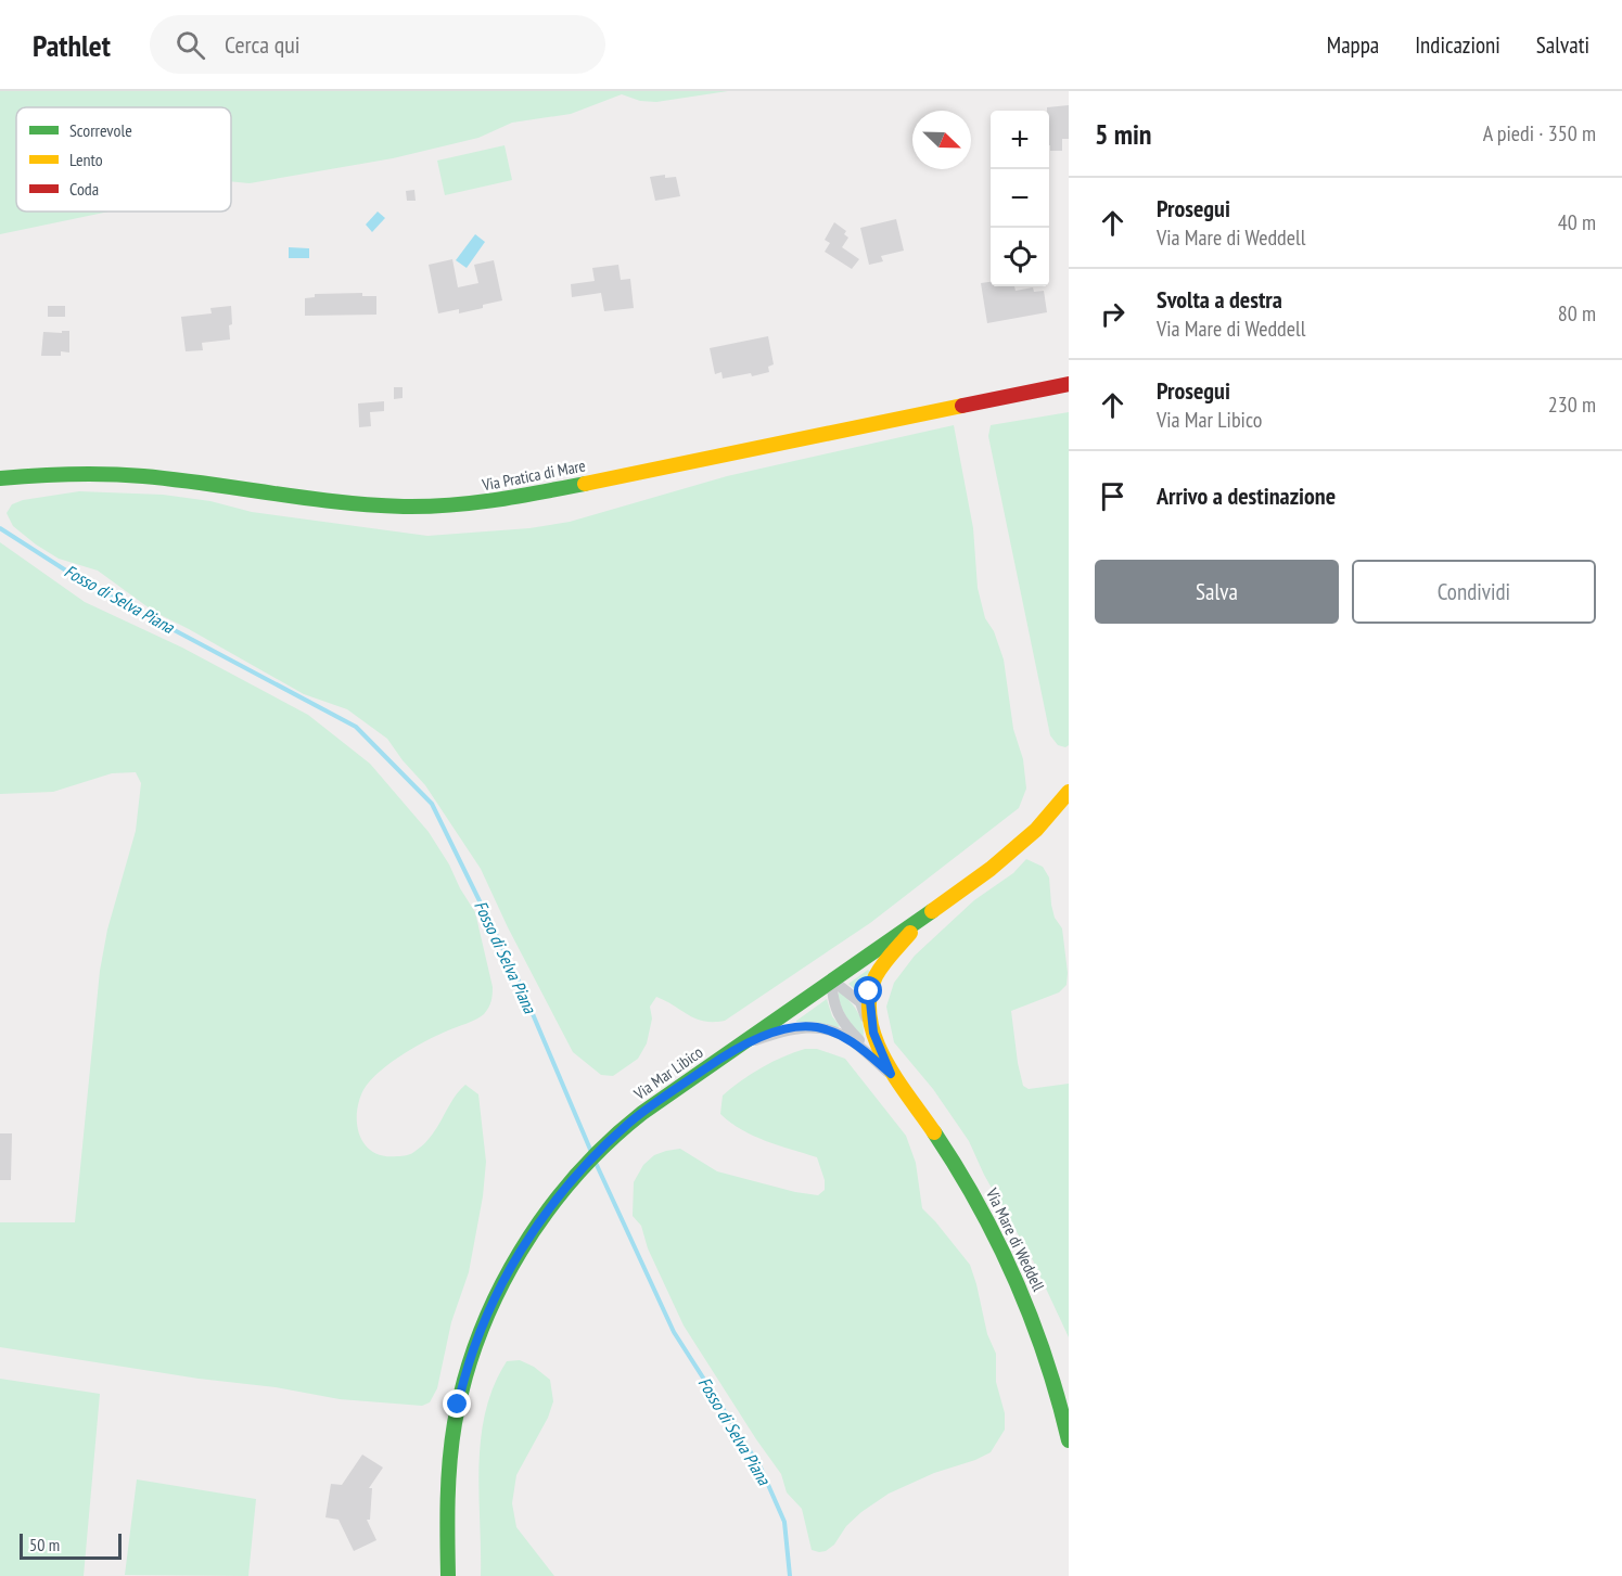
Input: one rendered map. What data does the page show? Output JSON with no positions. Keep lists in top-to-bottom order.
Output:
{
  "streets": {
    "street": ["Via Pratica di Mare", "Via Mar Libico", "Via Mare di Weddell"]
  },
  "crossings": [
    ["Via Mar Libico", "Via Mare di Weddell"]
  ],
  "water": ["Fosso di Selva Piana"],
  "legend": ["Scorrevole", "Lento", "Coda"],
  "scale_bar": "50 m",
  "north": "bottom right",
  "page": {
    "header": "Pathlet",
    "search": "Cerca qui",
    "nav": ["Mappa", "Indicazioni", "Salvati"],
    "heading": ["5 min", "A piedi · 350 m"],
    "map_buttons": ["+", "−"],
    "list": [
      ["Prosegui", "Via Mare di Weddell", "40 m"],
      ["Svolta a destra", "Via Mare di Weddell", "80 m"],
      ["Prosegui", "Via Mar Libico", "230 m"],
      "Arrivo a destinazione"
    ],
    "buttons": ["Salva", "Condividi"],
    "scale": "50 m"
  }
}
